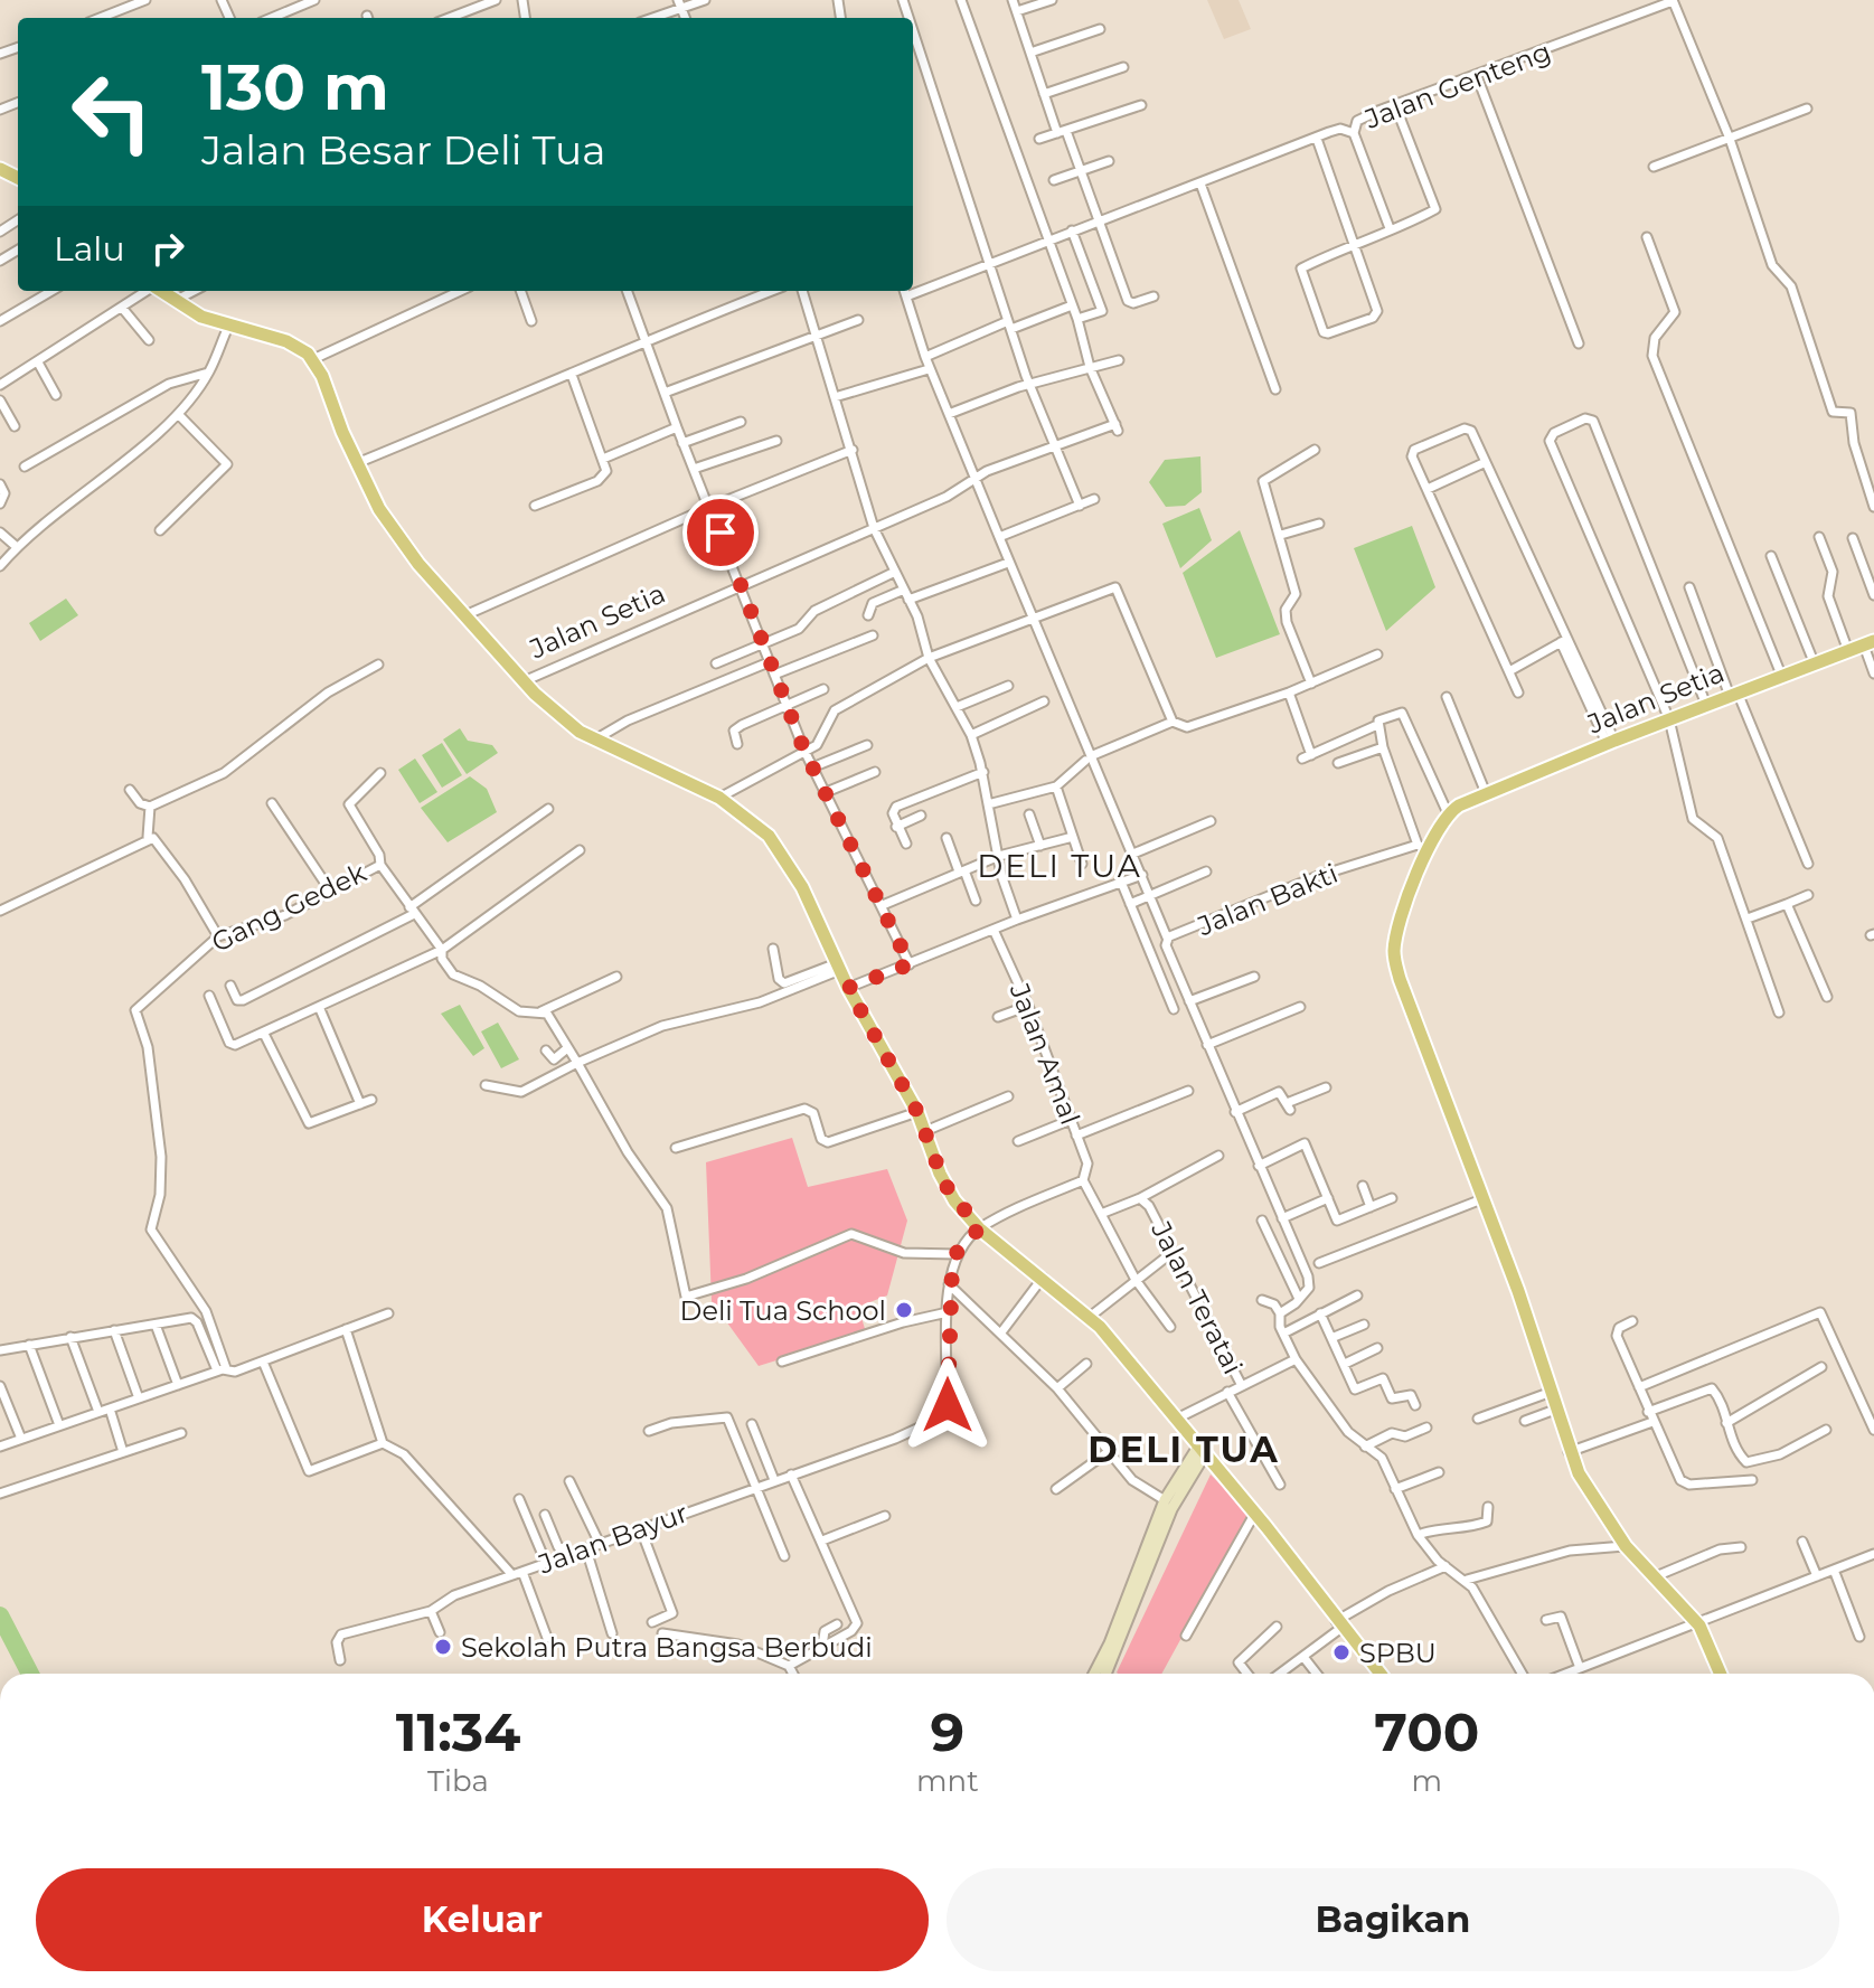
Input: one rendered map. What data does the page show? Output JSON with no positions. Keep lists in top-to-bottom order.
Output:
{
  "streets": {
    "main road": ["Jalan Setia"],
    "street": [
      "Jalan Genteng",
      "Jalan Bakti",
      "Gang Gedek",
      "Jalan Amal",
      "Jalan Teratai",
      "Jalan Bayur"
    ]
  },
  "crossings": [
    ["Jalan Genteng", "Jalan Bakti"],
    ["Jalan Setia", "Jalan Bakti"]
  ],
  "districts": ["DELI TUA", "DELI TUA"],
  "places": ["Deli Tua School", "Sekolah Putra Bangsa Berbudi", "SPBU"],
  "page": {
    "turn": ["130 m", "Jalan Besar Deli Tua"],
    "then": "Lalu",
    "eta": [
      "11:34",
      "Tiba",
      "9",
      "mnt",
      "700",
      "m"
    ],
    "buttons": ["Keluar", "Bagikan"]
  }
}
